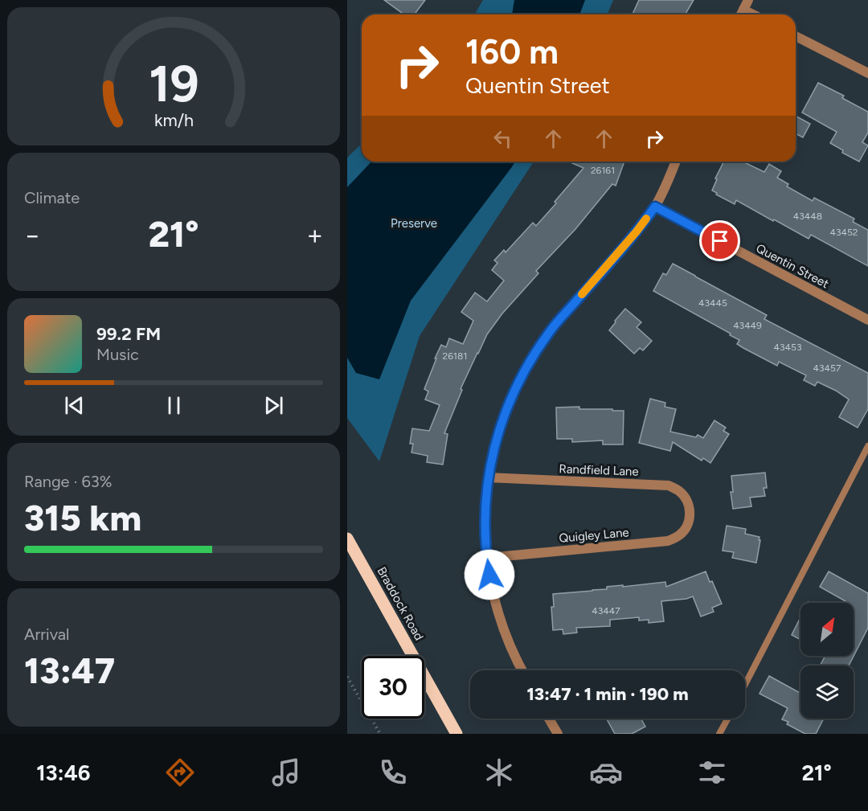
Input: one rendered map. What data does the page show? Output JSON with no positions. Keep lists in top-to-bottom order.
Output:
{
  "streets": {
    "main road": ["Braddock Road"],
    "street": ["Quentin Street", "Randfield Lane", "Quigley Lane"]
  },
  "crossings": [
    ["Randfield Lane", "Quigley Lane"]
  ],
  "parks": ["Preserve"],
  "house_numbers": [
    "26161",
    "43448",
    "43452",
    "43445",
    "43449",
    "43453",
    "26181",
    "43457",
    "43447"
  ],
  "north": "top right",
  "page": {
    "turn": ["160 m", "Quentin Street"],
    "tile": [
      "Climate",
      ["Range · 63%", "315 km"],
      ["Arrival", "13:47"]
    ],
    "heat": ["−", "21°", "+"],
    "song": ["99.2 FM", "Music"],
    "limit": "30",
    "trip": "13:47 · 1 min · 190 m",
    "tabs": ["13:46", "21°"],
    "gauge": ["19", "km/h"]
  }
}
